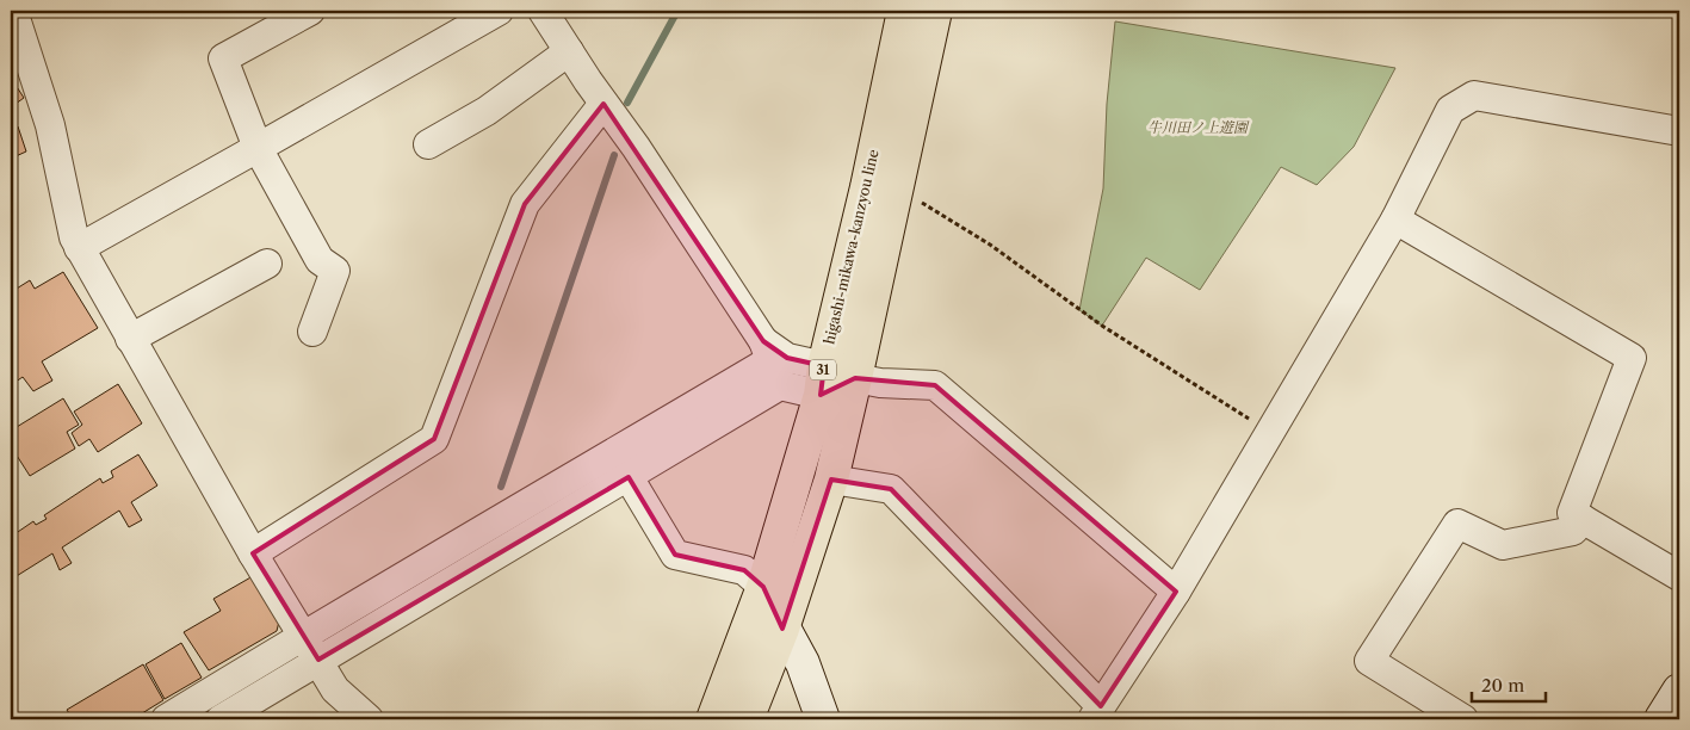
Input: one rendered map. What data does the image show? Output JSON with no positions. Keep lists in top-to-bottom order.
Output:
{
  "streets": {
    "main road": ["higashi-mikawa-kanzyou line", "31"]
  },
  "parks": ["牛川田ノ上遊園"],
  "scale_bar": "20 m"
}
